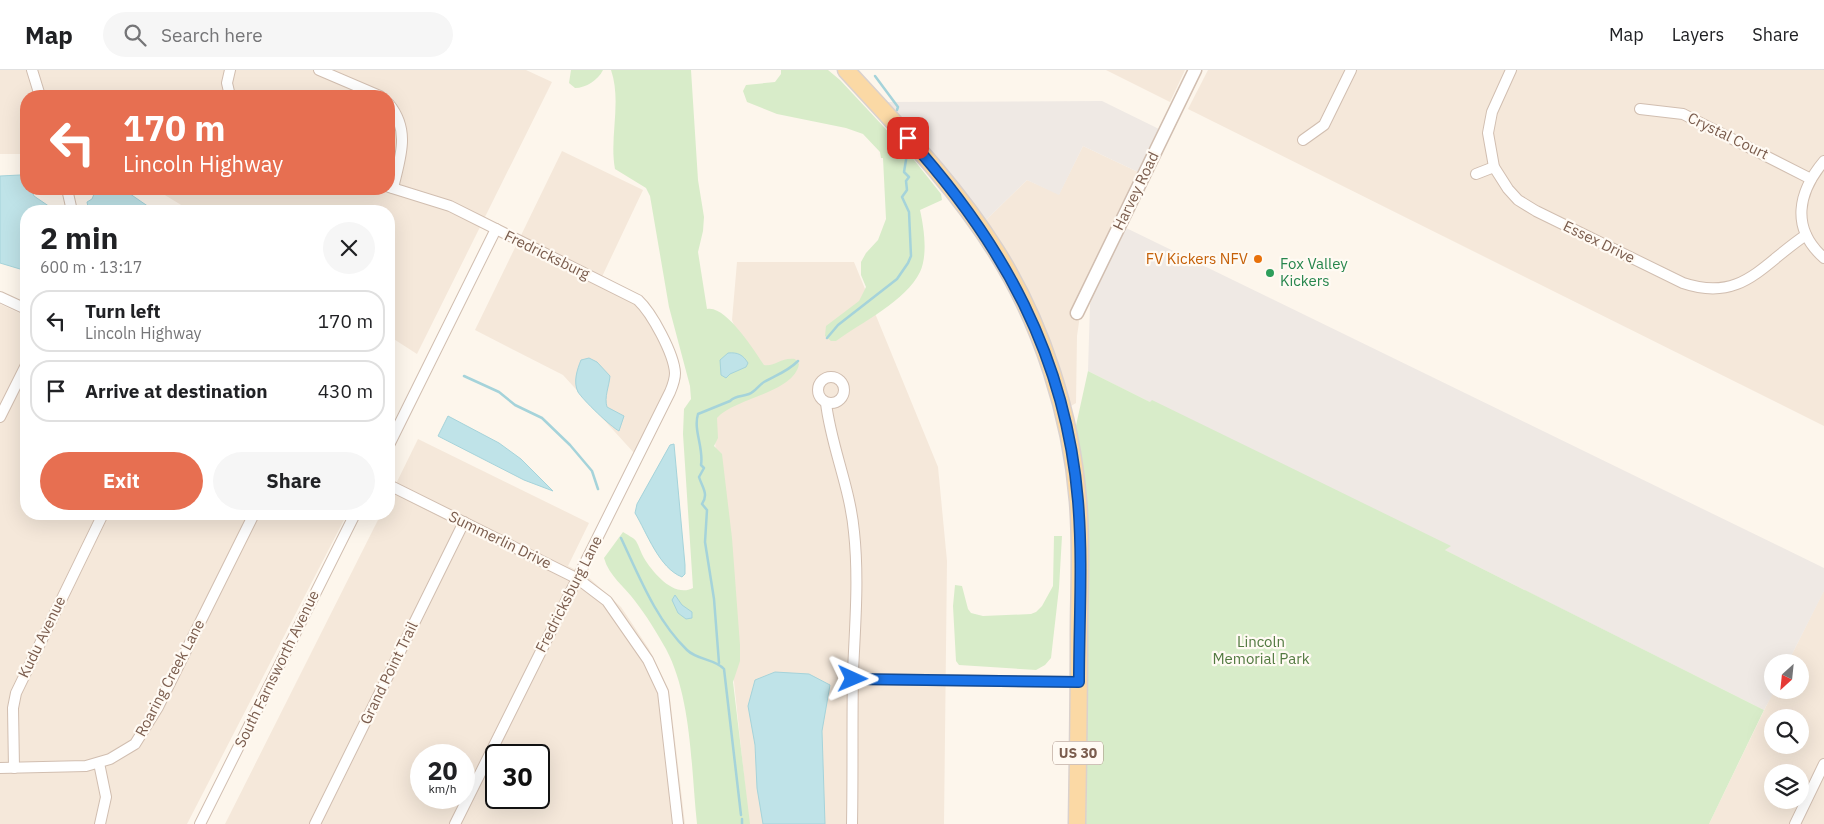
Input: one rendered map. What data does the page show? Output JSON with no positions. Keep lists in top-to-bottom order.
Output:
{
  "streets": {
    "main road": ["US 30"],
    "street": [
      "Crystal Court",
      "Harvey Road",
      "Essex Drive",
      "Fredricksburg",
      "Summerlin Drive",
      "Fredricksburg Lane",
      "Kudu Avenue",
      "South Farnsworth Avenue",
      "Grand Point Trail",
      "Roaring Creek Lane"
    ]
  },
  "crossings": [
    ["Fredricksburg", "Fredricksburg Lane"],
    ["Summerlin Drive", "Fredricksburg Lane"],
    ["Summerlin Drive", "Grand Point Trail"],
    ["Kudu Avenue", "Roaring Creek Lane"]
  ],
  "parks": ["Lincoln Memorial Park"],
  "places": ["FV Kickers NFV", "Fox Valley Kickers"],
  "north": "bottom left",
  "page": {
    "header": "Map",
    "search": "Search here",
    "nav": ["Map", "Layers", "Share"],
    "turn": ["170 m", "Lincoln Highway"],
    "heading": ["2 min", "600 m · 13:17"],
    "list": [
      {
        "name": "Turn left",
        "note": "Lincoln Highway",
        "value": "170 m"
      },
      {
        "name": "Arrive at destination",
        "value": "430 m"
      }
    ],
    "buttons": ["Exit", "Share"],
    "speed": "20 km/h",
    "limit": "30"
  }
}
